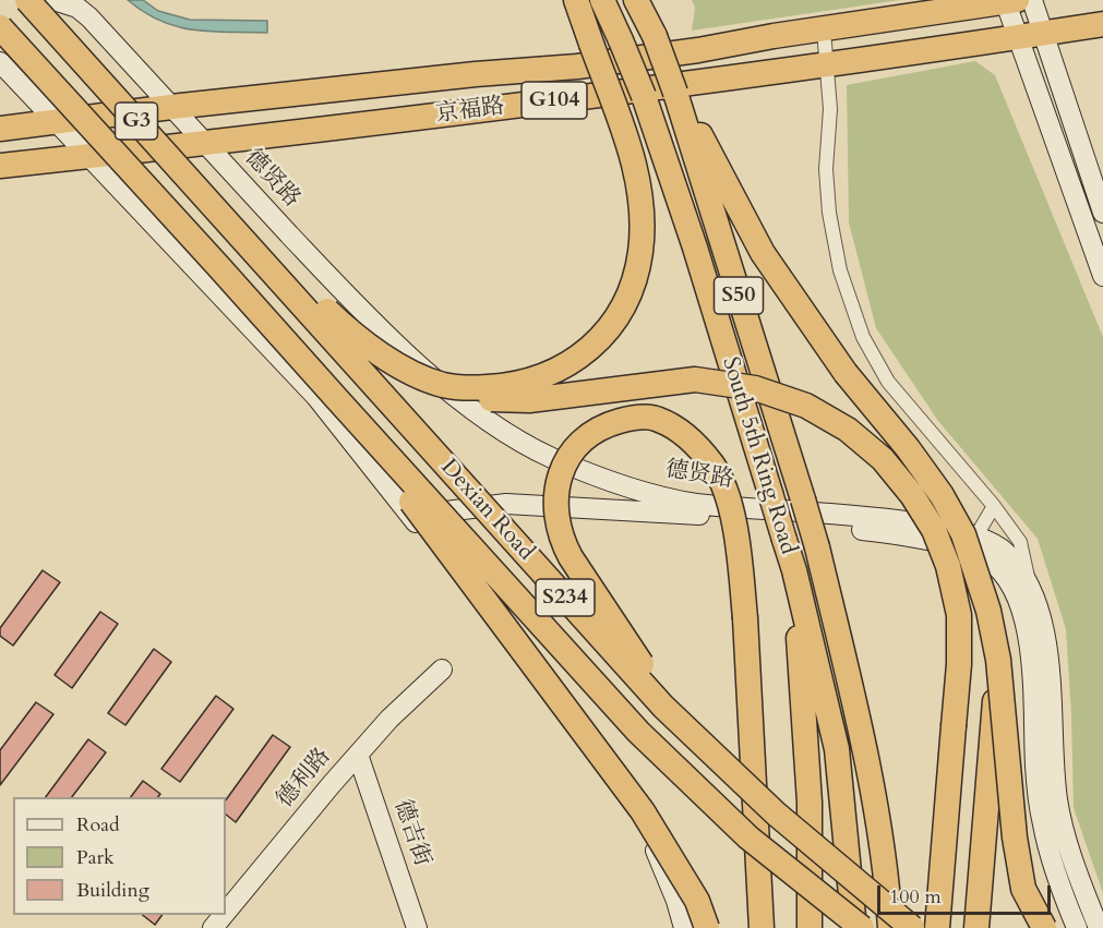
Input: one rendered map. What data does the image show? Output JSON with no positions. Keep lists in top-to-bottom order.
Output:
{
  "streets": {
    "highway": [
      "G104",
      "京福路",
      "G3",
      "S50",
      "South 5th Ring Road",
      "Dexian Road",
      "S234"
    ],
    "street": ["德贤路", "德利路", "德吉街"]
  },
  "crossings": [
    ["G104", "京福路"],
    ["京福路", "德贤路"],
    ["G3", "Dexian Road"],
    ["德利路", "德吉街"]
  ],
  "legend": ["Road", "Park", "Building"],
  "scale_bar": "100 m"
}
